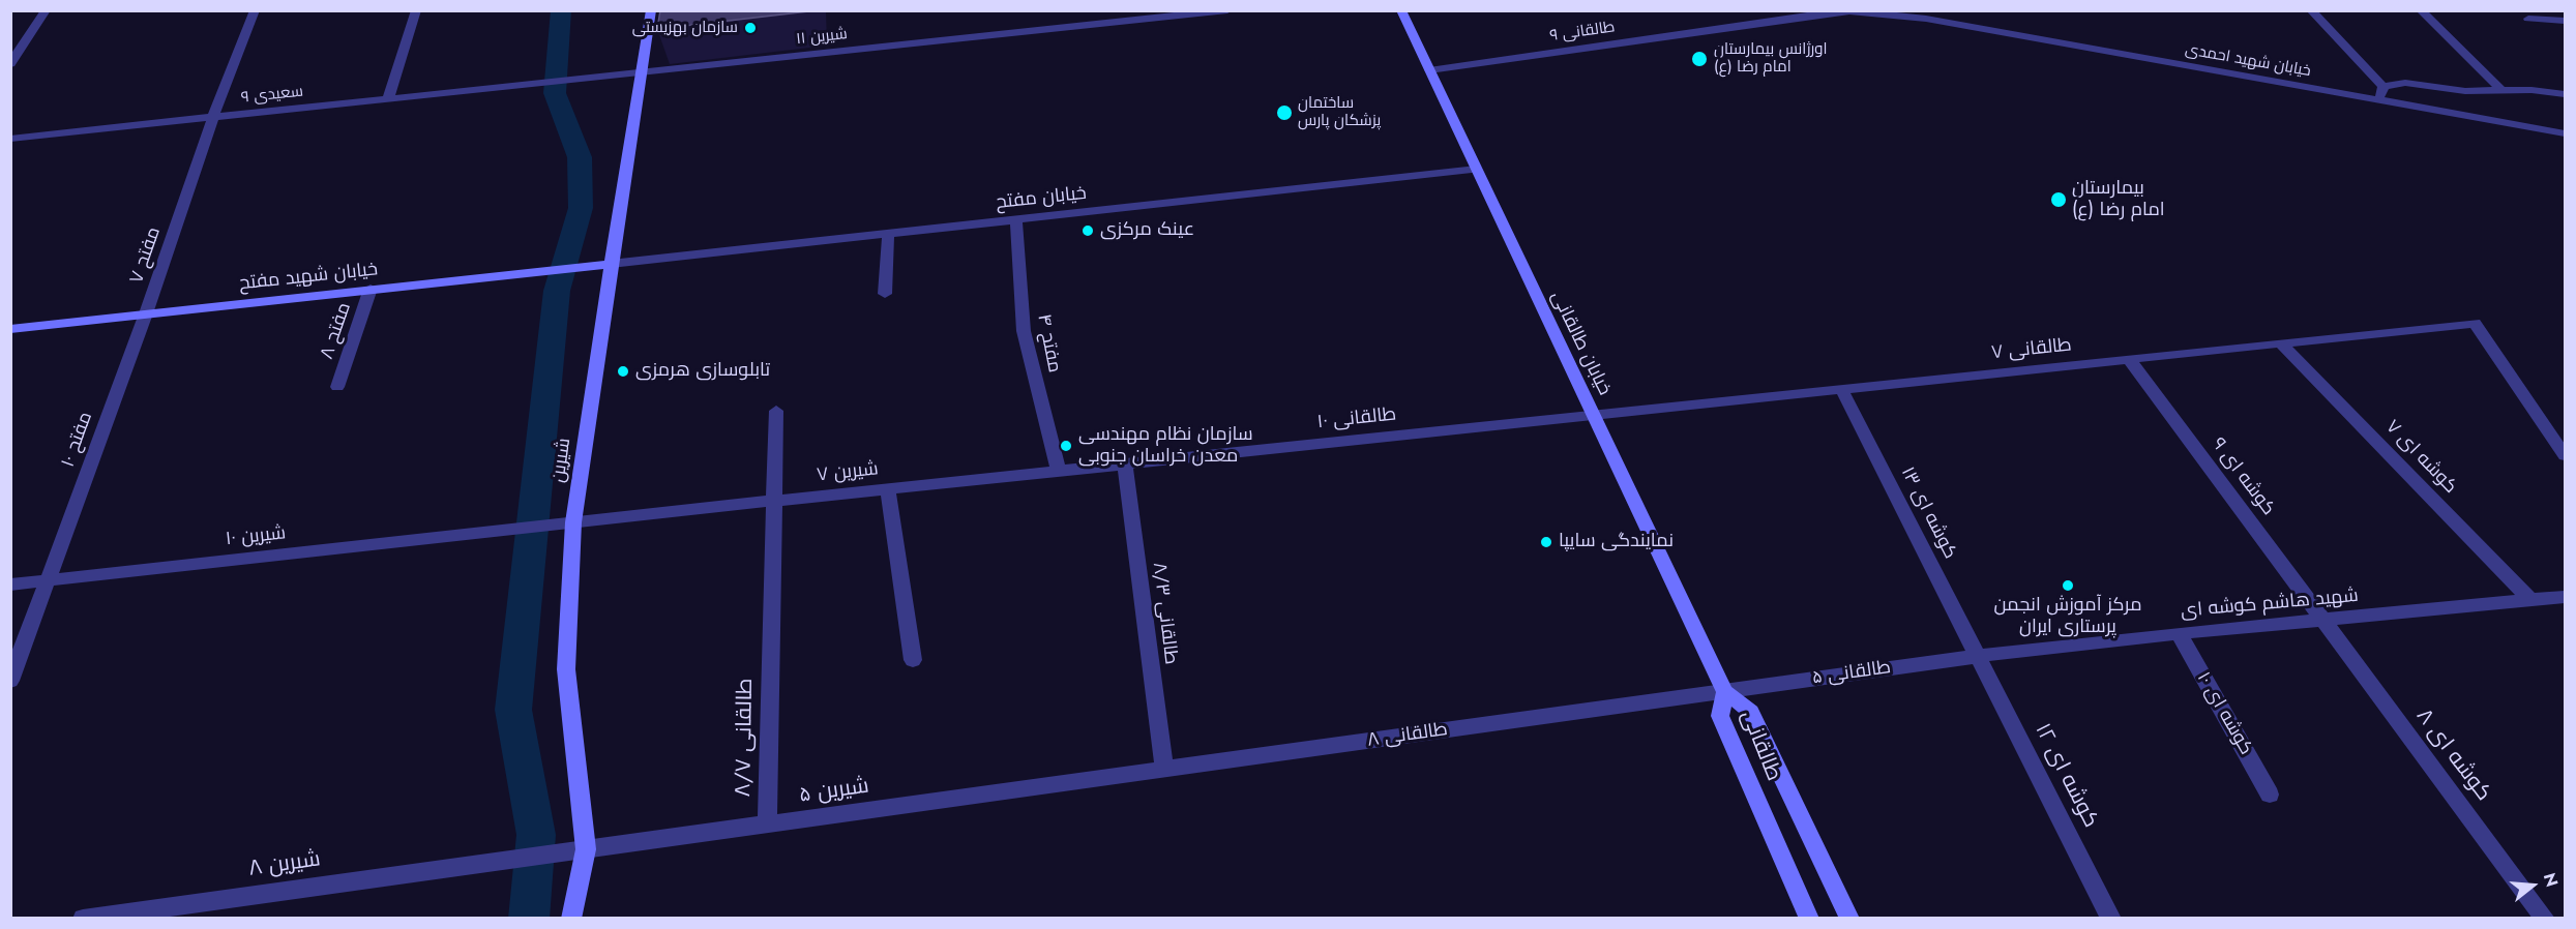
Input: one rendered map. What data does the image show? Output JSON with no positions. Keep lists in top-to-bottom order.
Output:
{
  "streets": {
    "street": [
      "طالقانی ۹",
      "شیرین ۱۱",
      "خیابان شهید احمدی",
      "سعیدی ۹",
      "خیابان مفتح",
      "مفتح ۷",
      "خیابان شهید مفتح",
      "مفتح ۸",
      "مفتح ۴",
      "خیابان طالقانی",
      "طالقانی ۷",
      "طالقانی ۱۰",
      "مفتح ۱۰",
      "کوشه ای ۷",
      "شیرین",
      "شیرین ۷",
      "کوشه ای ۹",
      "کوشه ای ۱۳",
      "شیرین ۱۰",
      "شهید هاشم کوشه ای",
      "طالقانی ۸/۳",
      "طالقانی ۵",
      "کوشه ای ۱۰",
      "طالقانی ۸",
      "طالقانی ۸/۷",
      "طالقانی",
      "کوشه ای ۸",
      "کوشه ای ۱۲",
      "شیرین ۵",
      "شیرین ۸"
    ]
  },
  "crossings": [
    ["طالقانی ۹", "خیابان شهید احمدی"],
    ["طالقانی ۹", "خیابان طالقانی"],
    ["شیرین ۱۱", "سعیدی ۹"],
    ["شیرین ۱۱", "شیرین"],
    ["سعیدی ۹", "مفتح ۷"],
    ["خیابان مفتح", "خیابان شهید مفتح"],
    ["خیابان مفتح", "مفتح ۴"],
    ["خیابان مفتح", "خیابان طالقانی"],
    ["خیابان مفتح", "شیرین"],
    ["مفتح ۷", "خیابان شهید مفتح"],
    ["مفتح ۷", "مفتح ۱۰"],
    ["خیابان شهید مفتح", "مفتح ۸"],
    ["خیابان شهید مفتح", "مفتح ۱۰"],
    ["خیابان شهید مفتح", "شیرین"],
    ["مفتح ۴", "شیرین ۷"],
    ["خیابان طالقانی", "طالقانی ۷"],
    ["خیابان طالقانی", "طالقانی ۱۰"],
    ["خیابان طالقانی", "طالقانی ۵"],
    ["خیابان طالقانی", "طالقانی ۸"],
    ["خیابان طالقانی", "طالقانی"],
    ["طالقانی ۷", "طالقانی ۱۰"],
    ["طالقانی ۷", "کوشه ای ۷"],
    ["طالقانی ۷", "کوشه ای ۹"],
    ["طالقانی ۷", "کوشه ای ۱۳"],
    ["طالقانی ۱۰", "شیرین ۷"],
    ["طالقانی ۱۰", "طالقانی ۸/۳"],
    ["مفتح ۱۰", "شیرین ۱۰"],
    ["کوشه ای ۷", "شهید هاشم کوشه ای"],
    ["شیرین", "شیرین ۷"],
    ["شیرین", "شیرین ۱۰"],
    ["شیرین", "شیرین ۵"],
    ["شیرین", "شیرین ۸"],
    ["شیرین ۷", "شیرین ۱۰"],
    ["شیرین ۷", "طالقانی ۸/۳"],
    ["شیرین ۷", "طالقانی ۸/۷"],
    ["کوشه ای ۹", "شهید هاشم کوشه ای"],
    ["کوشه ای ۹", "کوشه ای ۸"],
    ["کوشه ای ۱۳", "شهید هاشم کوشه ای"],
    ["کوشه ای ۱۳", "طالقانی ۵"],
    ["کوشه ای ۱۳", "کوشه ای ۱۲"],
    ["شهید هاشم کوشه ای", "طالقانی ۵"],
    ["شهید هاشم کوشه ای", "کوشه ای ۱۰"],
    ["شهید هاشم کوشه ای", "کوشه ای ۸"],
    ["شهید هاشم کوشه ای", "کوشه ای ۱۲"],
    ["طالقانی ۸/۳", "طالقانی ۸"],
    ["طالقانی ۵", "طالقانی ۸"],
    ["طالقانی ۵", "طالقانی"],
    ["طالقانی ۵", "کوشه ای ۱۲"],
    ["طالقانی ۸", "طالقانی"],
    ["طالقانی ۸", "شیرین ۵"],
    ["طالقانی ۸/۷", "شیرین ۵"],
    ["شیرین ۵", "شیرین ۸"]
  ],
  "places": [
    "سازمان بهزیستی",
    "اورژانس بیمارستان امام رضا (ع)",
    "ساختمان پزشکان پارس",
    "بیمارستان امام رضا (ع)",
    "عینک مرکزی",
    "تابلوسازی هرمزی",
    "سازمان نظام مهندسی معدن خراسان جنوبی",
    "نمایندگی سایپا",
    "مرکز آموزش انجمن پرستاری ایران"
  ],
  "north": "right"
}
